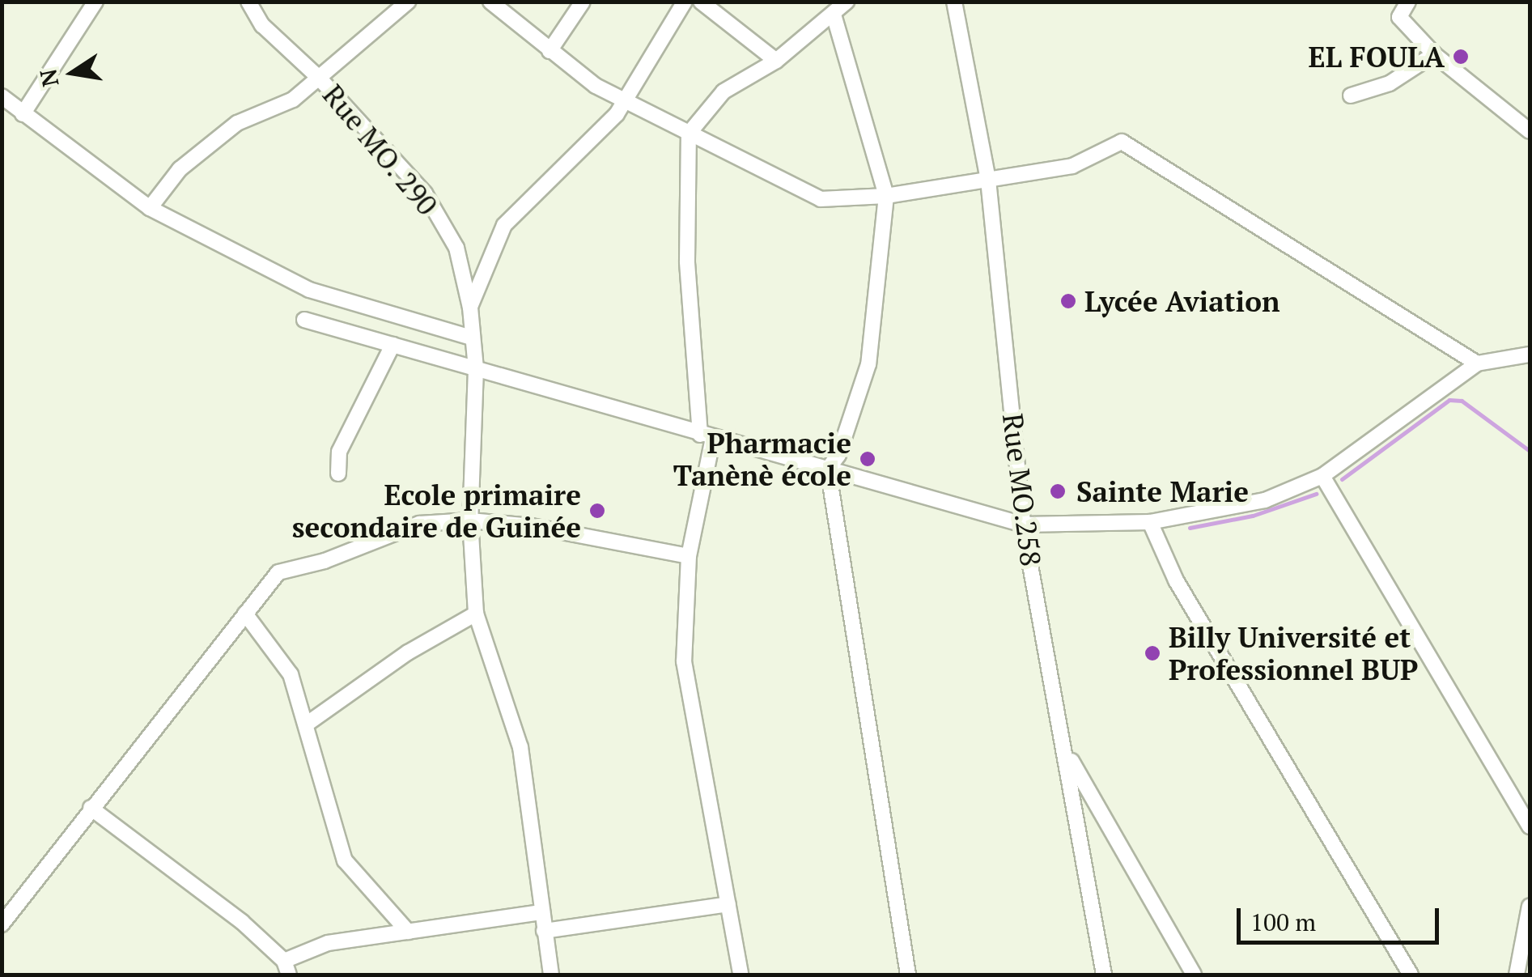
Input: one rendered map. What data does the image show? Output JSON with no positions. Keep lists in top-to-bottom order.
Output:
{
  "streets": {
    "street": ["Rue MO. 290", "Rue MO.258"]
  },
  "places": [
    "EL FOULA",
    "Lycée Aviation",
    "Pharmacie Tanènè école",
    "Sainte Marie",
    "Ecole primaire secondaire de Guinée",
    "Billy Université et Professionnel BUP"
  ],
  "scale_bar": "100 m",
  "north": "left"
}
